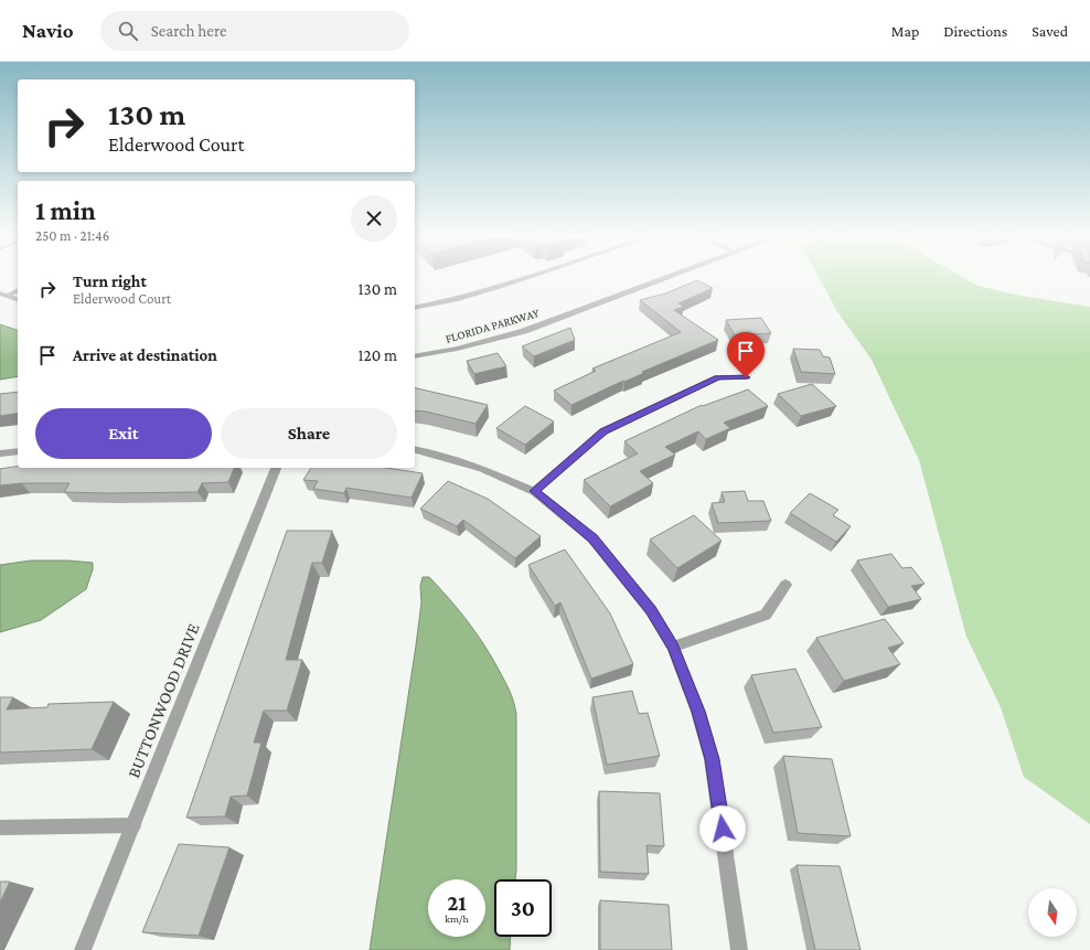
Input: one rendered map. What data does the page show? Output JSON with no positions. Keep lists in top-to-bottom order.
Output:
{
  "streets": {
    "street": ["FLORIDA PARKWAY", "BUTTONWOOD DRIVE"]
  },
  "north": "bottom",
  "page": {
    "header": "Navio",
    "search": "Search here",
    "nav": ["Map", "Directions", "Saved"],
    "turn": ["130 m", "Elderwood Court"],
    "heading": ["1 min", "250 m · 21:46"],
    "list": [
      {
        "name": "Turn right",
        "note": "Elderwood Court",
        "value": "130 m"
      },
      {
        "name": "Arrive at destination",
        "value": "120 m"
      }
    ],
    "buttons": ["Exit", "Share"],
    "speed": "21 km/h",
    "limit": "30"
  }
}
